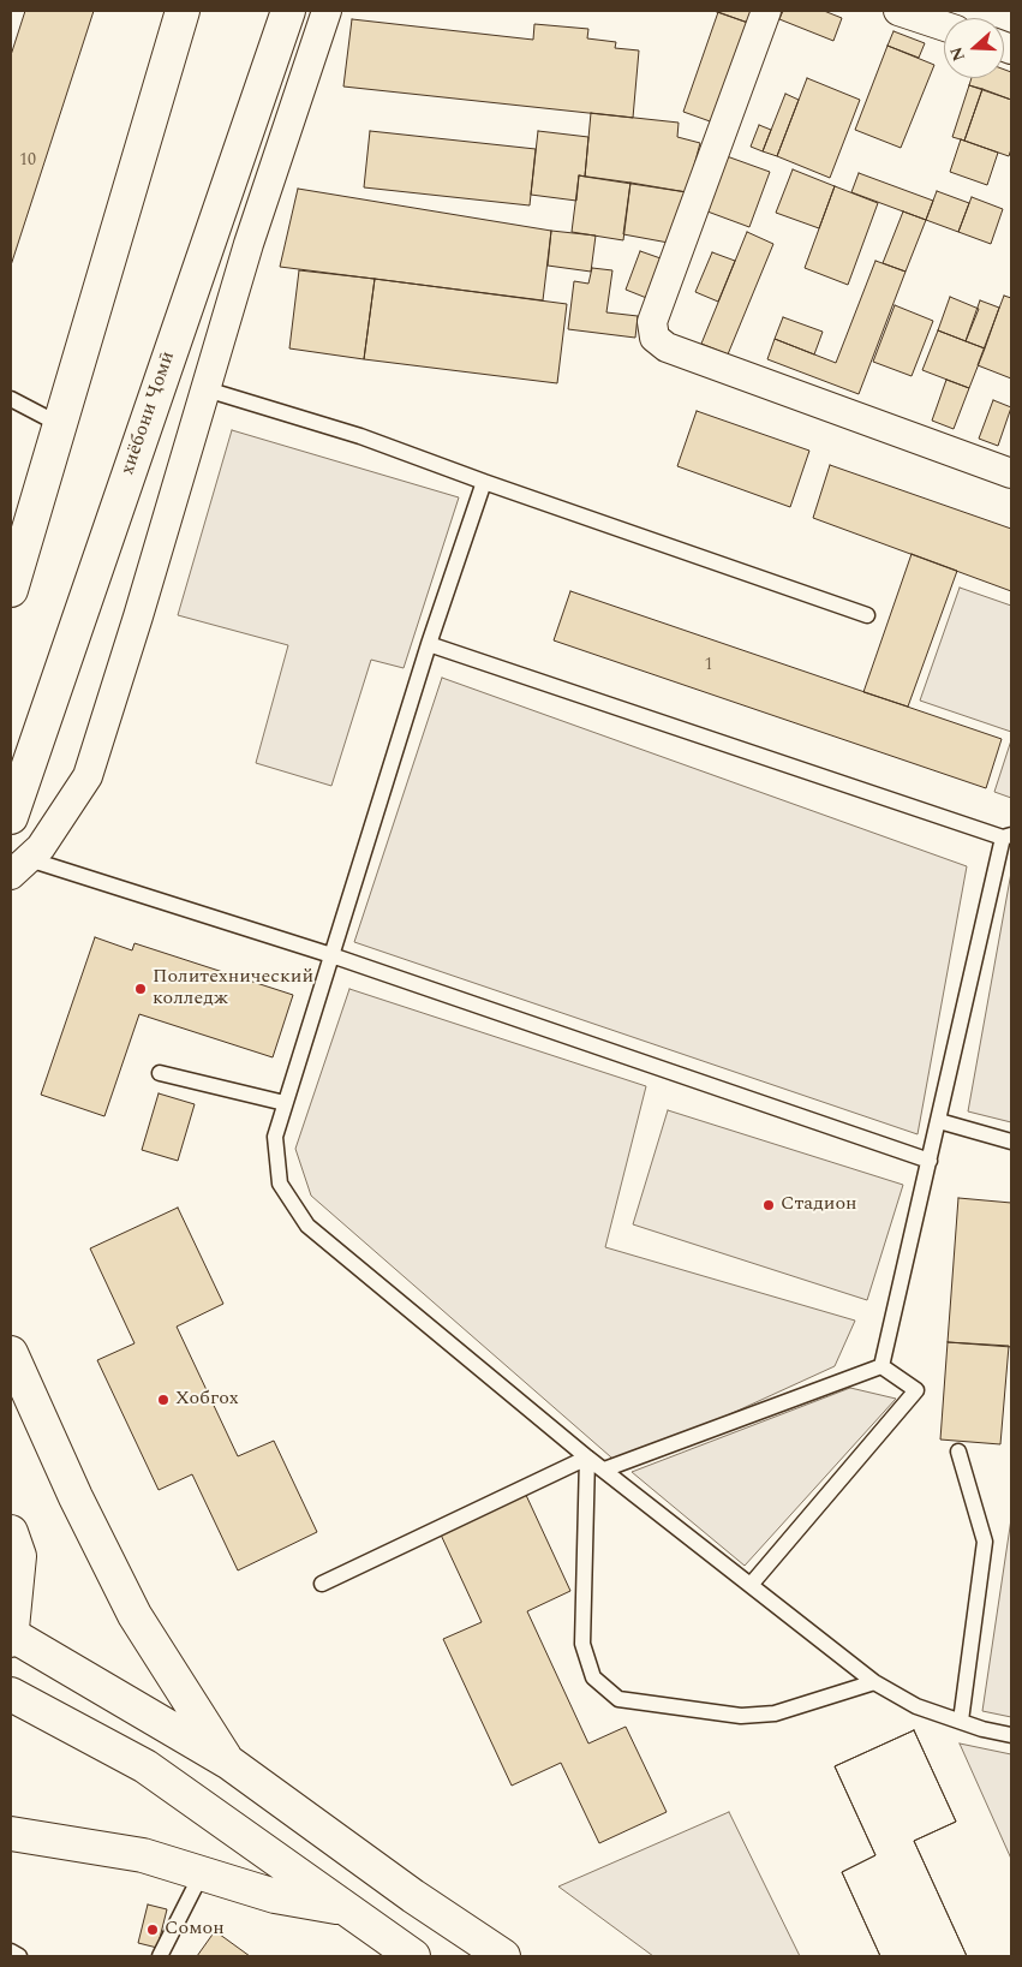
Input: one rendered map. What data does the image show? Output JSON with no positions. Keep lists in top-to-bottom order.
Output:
{
  "streets": {
    "main road": ["хиёбони Ҷомӣ"]
  },
  "places": [
    "Политехнический колледж",
    "Стадион",
    "Хобгох",
    "Сомон"
  ],
  "house_numbers": ["10", "1"],
  "north": "left"
}
